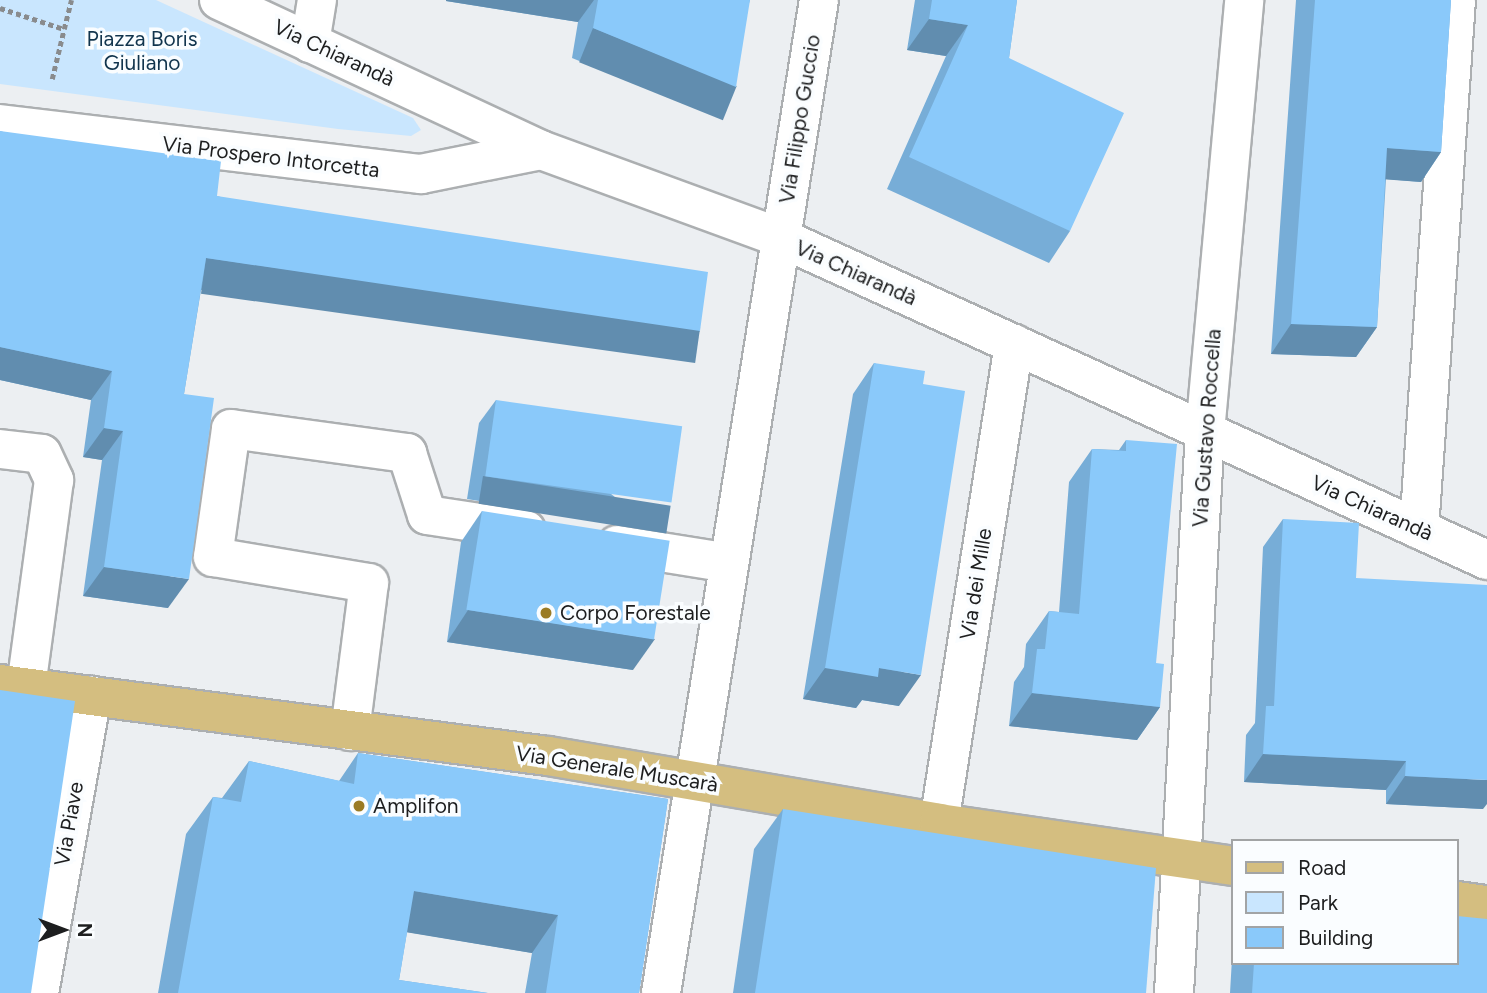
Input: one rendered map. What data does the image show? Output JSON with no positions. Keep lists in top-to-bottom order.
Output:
{
  "streets": {
    "main road": ["Via Generale Muscarà"],
    "street": [
      "Via Chiarandà",
      "Via Filippo Guccio",
      "Via Prospero Intorcetta",
      "Via Gustavo Roccella",
      "Via dei Mille",
      "Via Piave"
    ]
  },
  "crossings": [
    ["Via Chiarandà", "Via Filippo Guccio"],
    ["Via Chiarandà", "Via Prospero Intorcetta"],
    ["Via Chiarandà", "Via Gustavo Roccella"],
    ["Via Chiarandà", "Via dei Mille"],
    ["Via Filippo Guccio", "Via Generale Muscarà"],
    ["Via Gustavo Roccella", "Via Generale Muscarà"],
    ["Via dei Mille", "Via Generale Muscarà"],
    ["Via Generale Muscarà", "Via Piave"]
  ],
  "parks": ["Piazza Boris Giuliano"],
  "places": ["Corpo Forestale", "Amplifon"],
  "legend": ["Road", "Park", "Building"],
  "north": "right"
}
